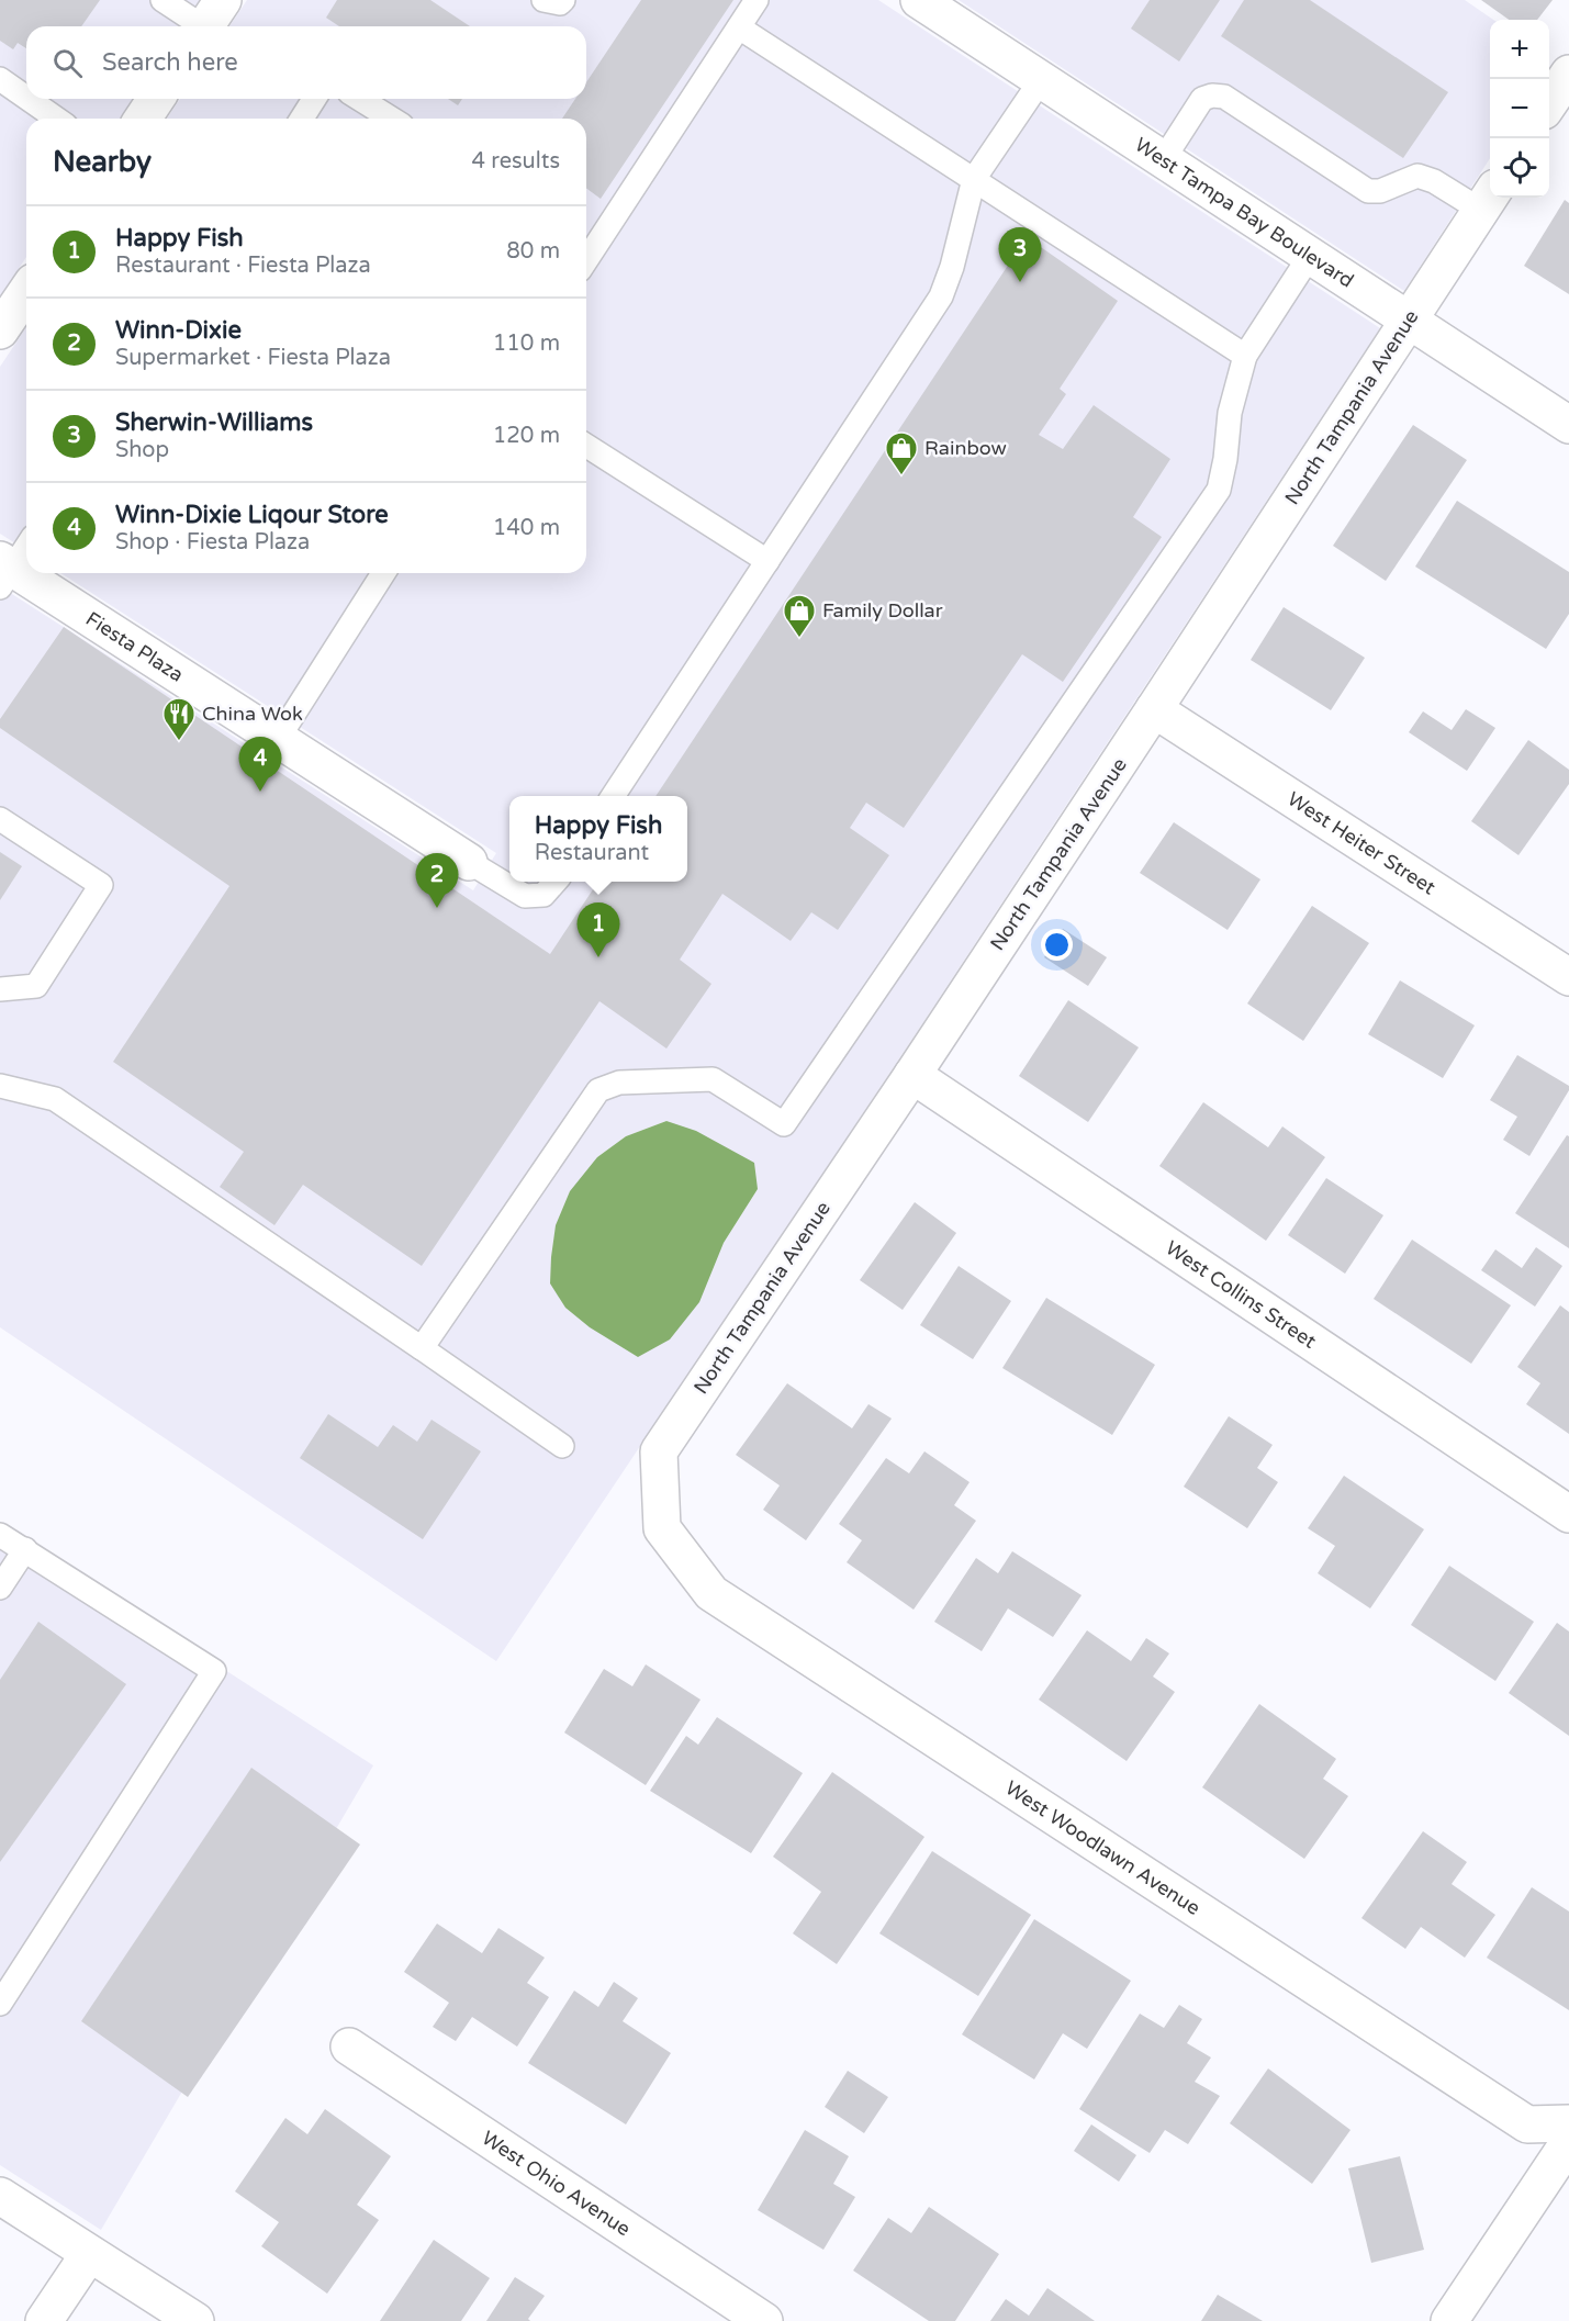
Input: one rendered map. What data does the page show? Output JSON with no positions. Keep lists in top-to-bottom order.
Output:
{
  "streets": {
    "street": [
      "West Tampa Bay Boulevard",
      "North Tampania Avenue",
      "Fiesta Plaza",
      "West Heiter Street",
      "West Collins Street",
      "West Woodlawn Avenue",
      "West Ohio Avenue"
    ]
  },
  "crossings": [
    ["West Tampa Bay Boulevard", "North Tampania Avenue"],
    ["North Tampania Avenue", "West Heiter Street"],
    ["North Tampania Avenue", "West Collins Street"],
    ["North Tampania Avenue", "West Woodlawn Avenue"]
  ],
  "places": {
    "shop": ["Rainbow", "Family Dollar"],
    "restaurant": ["China Wok"]
  },
  "page": {
    "map_buttons": ["+", "−"],
    "search": "Search here",
    "heading": ["Nearby", "4 results"],
    "list": [
      {
        "mark": "1",
        "name": "Happy Fish",
        "note": "Restaurant · Fiesta Plaza",
        "value": "80 m"
      },
      {
        "mark": "2",
        "name": "Winn-Dixie",
        "note": "Supermarket · Fiesta Plaza",
        "value": "110 m"
      },
      {
        "mark": "3",
        "name": "Sherwin-Williams",
        "note": "Shop",
        "value": "120 m"
      },
      {
        "mark": "4",
        "name": "Winn-Dixie Liqour Store",
        "note": "Shop · Fiesta Plaza",
        "value": "140 m"
      }
    ],
    "pins": [
      "3",
      "4",
      "2",
      "1"
    ],
    "popup": ["Happy Fish", "Restaurant"]
  }
}
